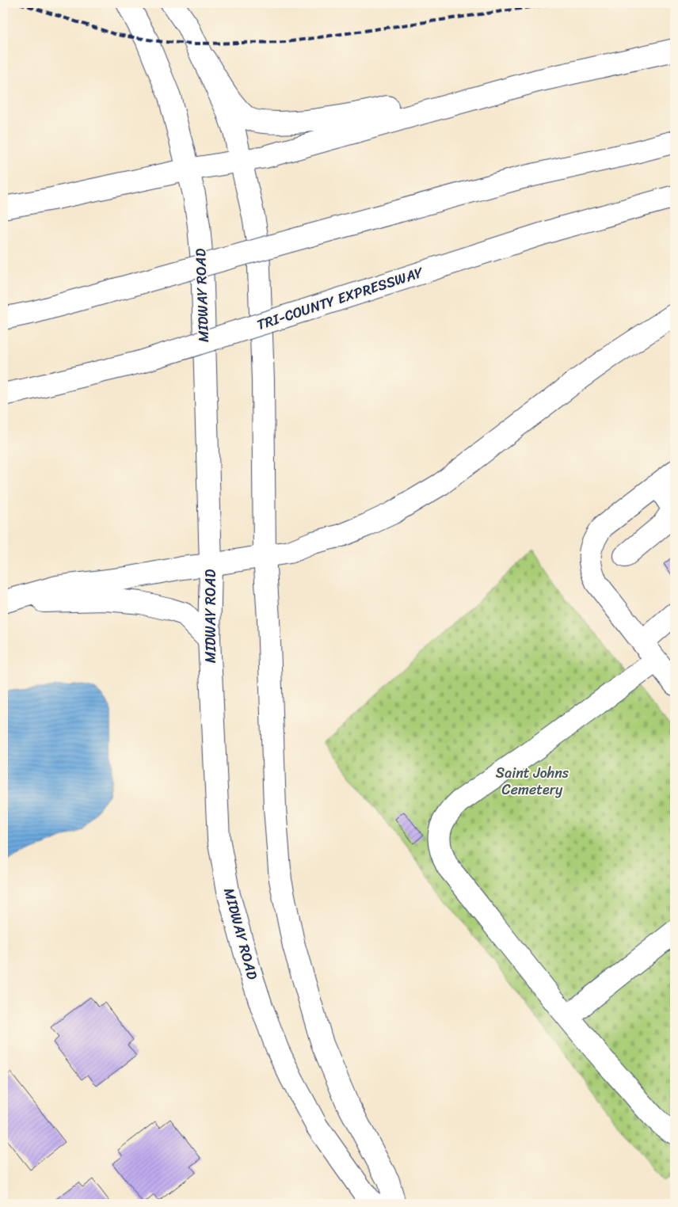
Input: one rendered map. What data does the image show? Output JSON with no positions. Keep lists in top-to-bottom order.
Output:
{
  "streets": {
    "main road": ["MIDWAY ROAD", "TRI-COUNTY EXPRESSWAY"]
  },
  "parks": ["Saint Johns Cemetery"]
}
